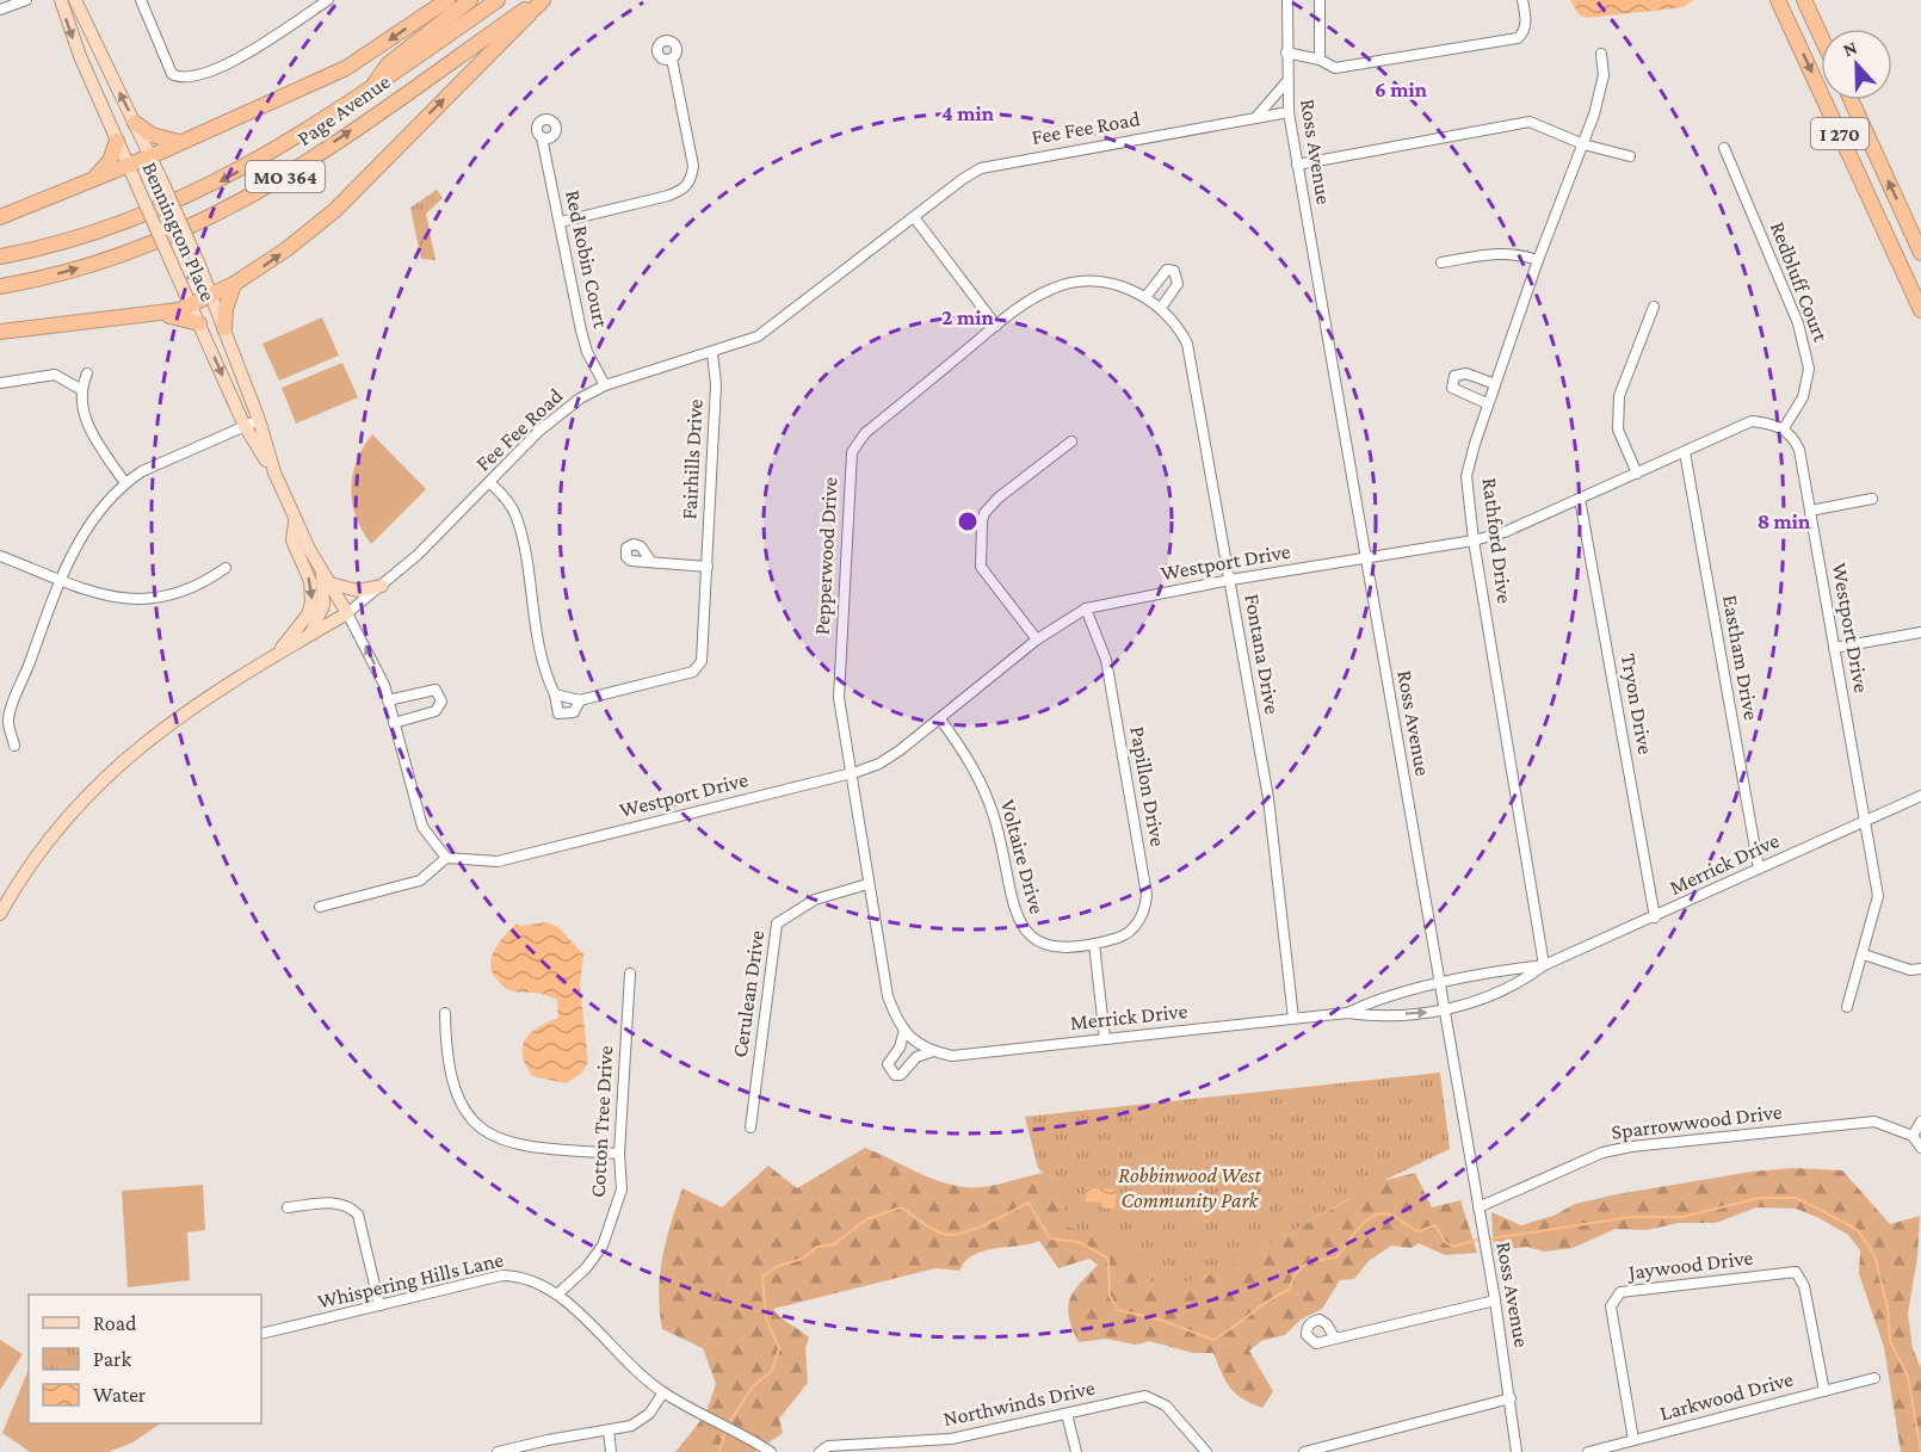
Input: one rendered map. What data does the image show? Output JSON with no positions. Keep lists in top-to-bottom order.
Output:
{
  "streets": {
    "highway": ["Page Avenue", "I 270", "MO 364"],
    "main road": ["Fee Fee Road", "Bennington Place"],
    "street": [
      "Ross Avenue",
      "Red Robin Court",
      "Redbluff Court",
      "Fairhills Drive",
      "Rathford Drive",
      "Pepperwood Drive",
      "Westport Drive",
      "Fontana Drive",
      "Eastham Drive",
      "Tryon Drive",
      "Papillon Drive",
      "Voltaire Drive",
      "Merrick Drive",
      "Cerulean Drive",
      "Cotton Tree Drive",
      "Sparrowwood Drive",
      "Jaywood Drive",
      "Whispering Hills Lane",
      "Larkwood Drive",
      "Northwinds Drive"
    ]
  },
  "crossings": [
    ["Fee Fee Road", "Ross Avenue"],
    ["Fee Fee Road", "Bennington Place"],
    ["Fee Fee Road", "Red Robin Court"],
    ["Fee Fee Road", "Fairhills Drive"],
    ["Ross Avenue", "Westport Drive"],
    ["Ross Avenue", "Merrick Drive"],
    ["Ross Avenue", "Sparrowwood Drive"],
    ["Redbluff Court", "Westport Drive"],
    ["Rathford Drive", "Westport Drive"],
    ["Rathford Drive", "Merrick Drive"],
    ["Pepperwood Drive", "Westport Drive"],
    ["Pepperwood Drive", "Fontana Drive"],
    ["Pepperwood Drive", "Merrick Drive"],
    ["Pepperwood Drive", "Cerulean Drive"],
    ["Westport Drive", "Fontana Drive"],
    ["Westport Drive", "Eastham Drive"],
    ["Westport Drive", "Tryon Drive"],
    ["Westport Drive", "Papillon Drive"],
    ["Westport Drive", "Voltaire Drive"],
    ["Westport Drive", "Merrick Drive"],
    ["Fontana Drive", "Merrick Drive"],
    ["Eastham Drive", "Merrick Drive"],
    ["Tryon Drive", "Merrick Drive"],
    ["Papillon Drive", "Voltaire Drive"],
    ["Cotton Tree Drive", "Whispering Hills Lane"],
    ["Jaywood Drive", "Larkwood Drive"]
  ],
  "parks": ["Robbinwood West Community Park"],
  "legend": ["Road", "Park", "Water"],
  "north": "top",
  "rings": [
    "6 min",
    "4 min",
    "2 min",
    "8 min"
  ]
}
